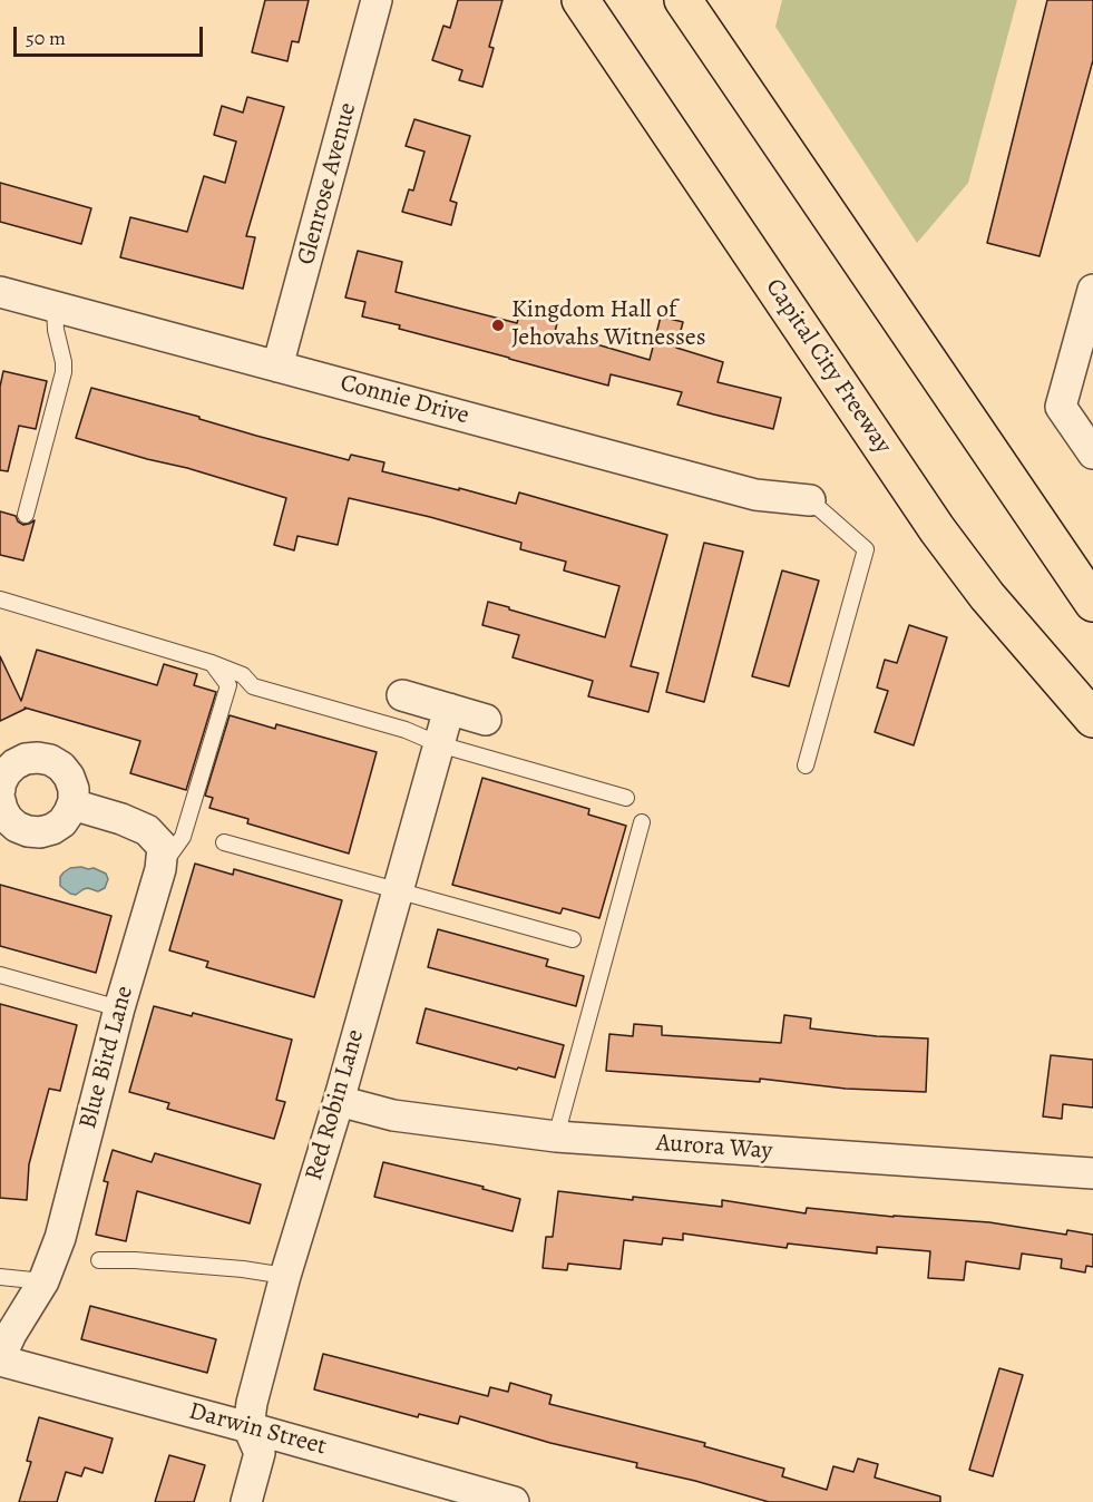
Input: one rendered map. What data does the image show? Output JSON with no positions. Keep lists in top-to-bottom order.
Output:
{
  "streets": {
    "highway": ["Capital City Freeway"],
    "street": [
      "Glenrose Avenue",
      "Connie Drive",
      "Blue Bird Lane",
      "Red Robin Lane",
      "Aurora Way",
      "Darwin Street"
    ]
  },
  "crossings": [
    ["Glenrose Avenue", "Connie Drive"],
    ["Blue Bird Lane", "Darwin Street"],
    ["Red Robin Lane", "Aurora Way"],
    ["Red Robin Lane", "Darwin Street"]
  ],
  "places": ["Kingdom Hall of Jehovahs Witnesses"],
  "scale_bar": "50 m"
}
